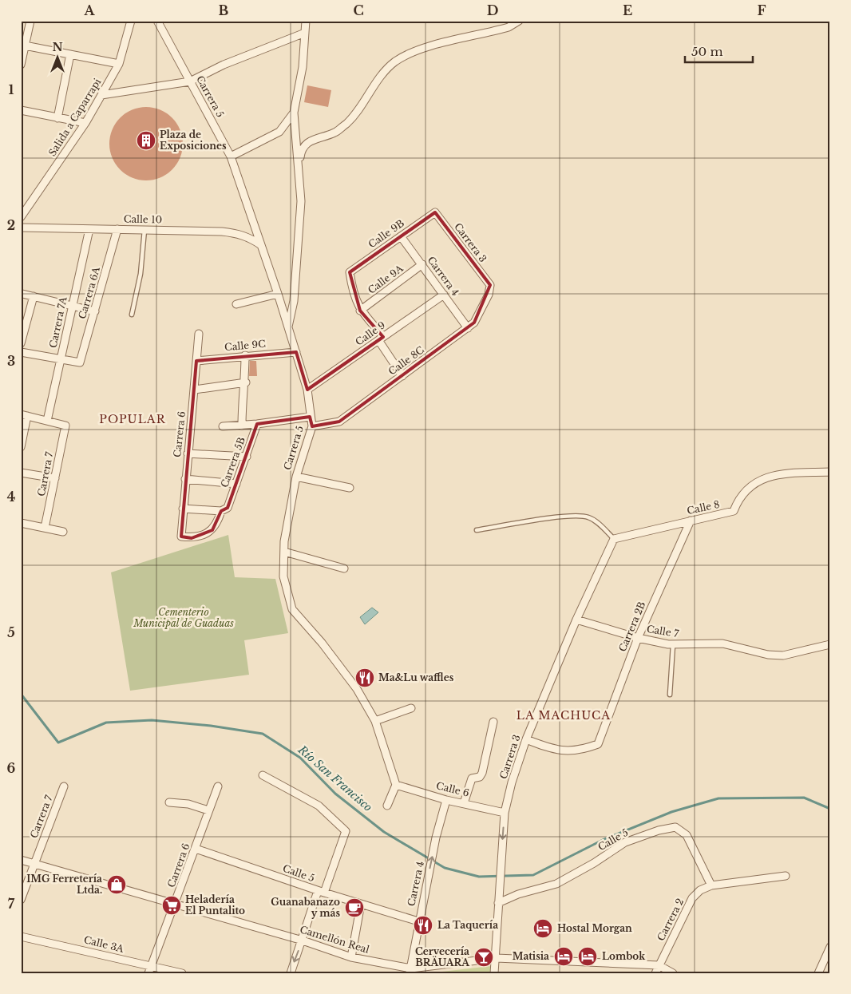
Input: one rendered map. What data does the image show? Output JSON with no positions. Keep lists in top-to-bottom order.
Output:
{
  "streets": {
    "street": [
      "Carrera 5",
      "Salida a Caparrapi",
      "Calle 10",
      "Calle 9B",
      "Carrera 3",
      "Carrera 4",
      "Calle 9A",
      "Carrera 6A",
      "Carrera 7A",
      "Calle 9",
      "Calle 9C",
      "Calle 8C",
      "Carrera 6",
      "Carrera 5B",
      "Carrera 7",
      "Calle 8",
      "Carrera 2B",
      "Calle 7",
      "Calle 6",
      "Calle 5",
      "Carrera 2",
      "Camellón Real",
      "Calle 3A"
    ]
  },
  "crossings": [
    ["Carrera 5", "Calle 10"],
    ["Carrera 5", "Calle 9"],
    ["Carrera 5", "Calle 9C"],
    ["Carrera 5", "Calle 8C"],
    ["Carrera 5", "Calle 6"],
    ["Calle 10", "Carrera 6A"],
    ["Calle 10", "Carrera 7A"],
    ["Calle 9B", "Carrera 3"],
    ["Calle 9B", "Carrera 4"],
    ["Calle 9B", "Calle 9A"],
    ["Carrera 3", "Calle 8C"],
    ["Carrera 3", "Calle 8"],
    ["Carrera 3", "Carrera 2B"],
    ["Carrera 3", "Calle 7"],
    ["Carrera 3", "Calle 6"],
    ["Carrera 3", "Calle 5"],
    ["Carrera 3", "Camellón Real"],
    ["Carrera 4", "Calle 9A"],
    ["Carrera 4", "Calle 9"],
    ["Carrera 4", "Calle 8C"],
    ["Carrera 4", "Calle 6"],
    ["Carrera 4", "Calle 5"],
    ["Carrera 4", "Camellón Real"],
    ["Carrera 6A", "Carrera 7A"],
    ["Carrera 7A", "Carrera 7"],
    ["Calle 9C", "Carrera 6"],
    ["Calle 9C", "Carrera 5B"],
    ["Carrera 6", "Carrera 5B"],
    ["Carrera 6", "Calle 5"],
    ["Carrera 6", "Camellón Real"],
    ["Carrera 6", "Calle 3A"],
    ["Carrera 7", "Camellón Real"],
    ["Calle 8", "Carrera 2B"],
    ["Carrera 2B", "Calle 7"],
    ["Calle 5", "Carrera 2"],
    ["Carrera 2", "Camellón Real"]
  ],
  "one_way": ["Carrera 4"],
  "districts": ["POPULAR", "LA MACHUCA"],
  "water": ["Río San Francisco"],
  "parks": ["Cementerio Municipal de Guaduas"],
  "places": {
    "building": ["Plaza de Exposiciones"],
    "restaurant": ["Ma&Lu waffles", "La Taquería"],
    "shop": ["IMG Ferretería Ltda."],
    "supermarket": ["Heladería El Puntalito"],
    "cafe": ["Guanabanazo y más"],
    "hotel": ["Hostal Morgan", "Matisia", "Lombok"],
    "bar": ["Cervecería BRÄUARA"]
  },
  "scale_bar": "50 m",
  "north": "top",
  "grid": {
    "columns": [
      "A",
      "B",
      "C",
      "D",
      "E",
      "F"
    ],
    "rows": [
      "1",
      "2",
      "3",
      "4",
      "5",
      "6",
      "7"
    ]
  }
}
